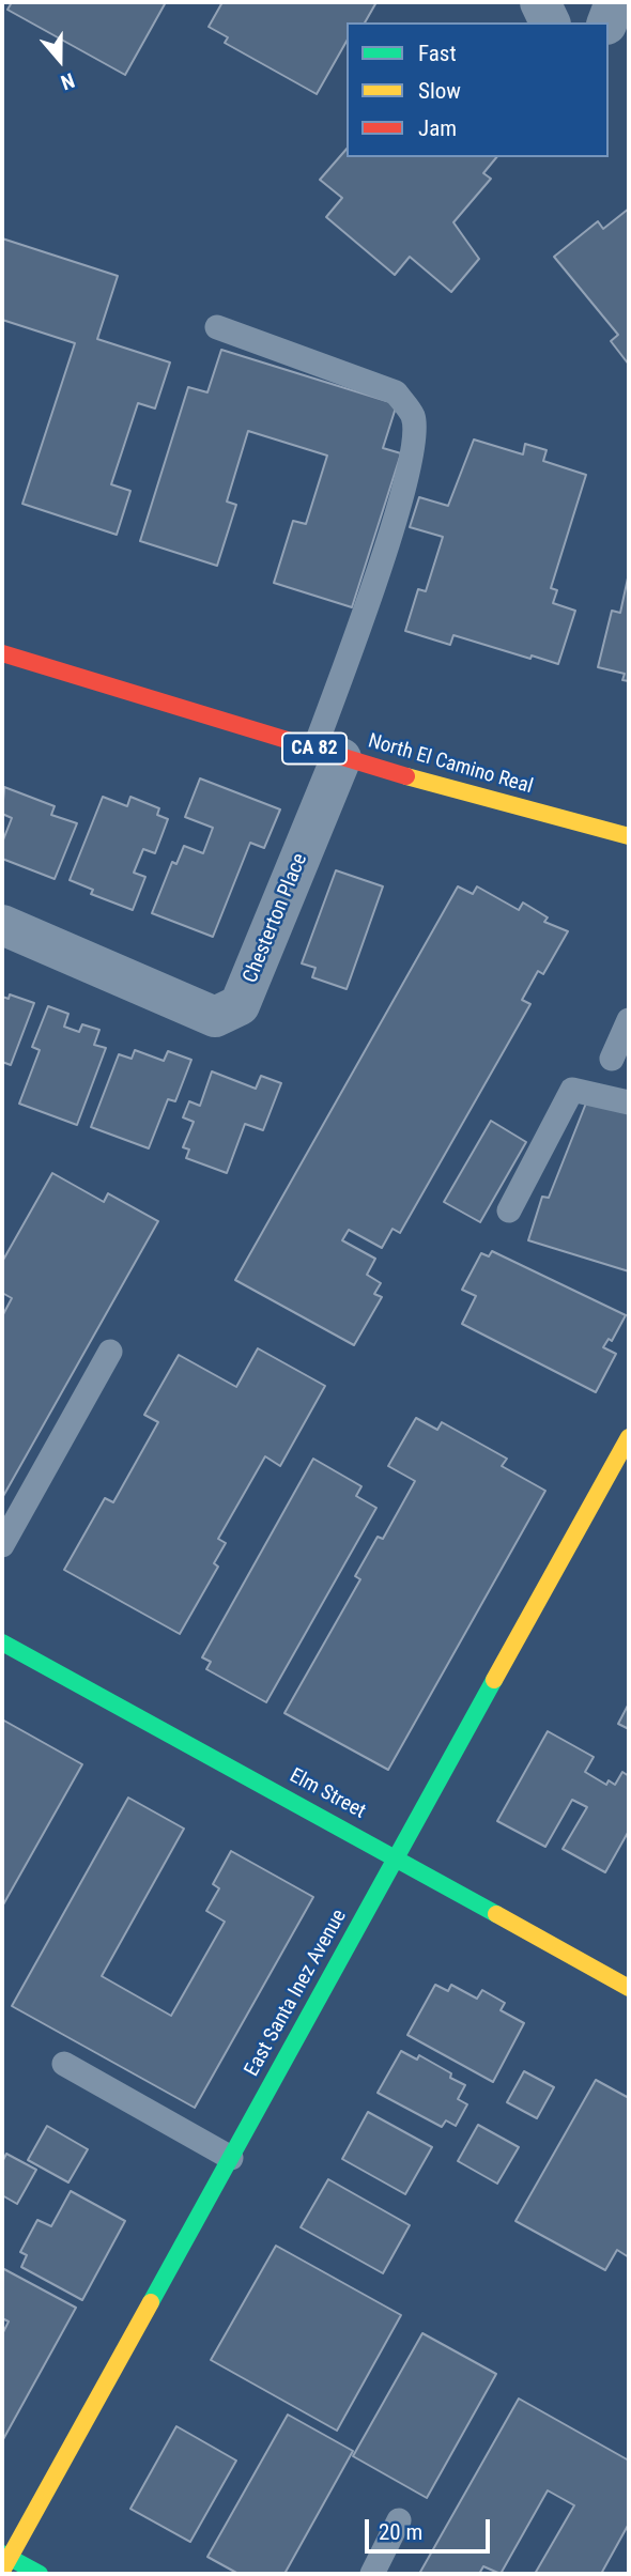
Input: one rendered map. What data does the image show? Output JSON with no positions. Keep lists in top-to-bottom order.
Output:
{
  "streets": {
    "street": [
      "CA 82",
      "North El Camino Real",
      "Chesterton Place",
      "Elm Street",
      "East Santa Inez Avenue"
    ]
  },
  "crossings": [
    ["North El Camino Real", "Chesterton Place"],
    ["Elm Street", "East Santa Inez Avenue"]
  ],
  "legend": ["Fast", "Slow", "Jam"],
  "scale_bar": "20 m",
  "north": "bottom"
}
